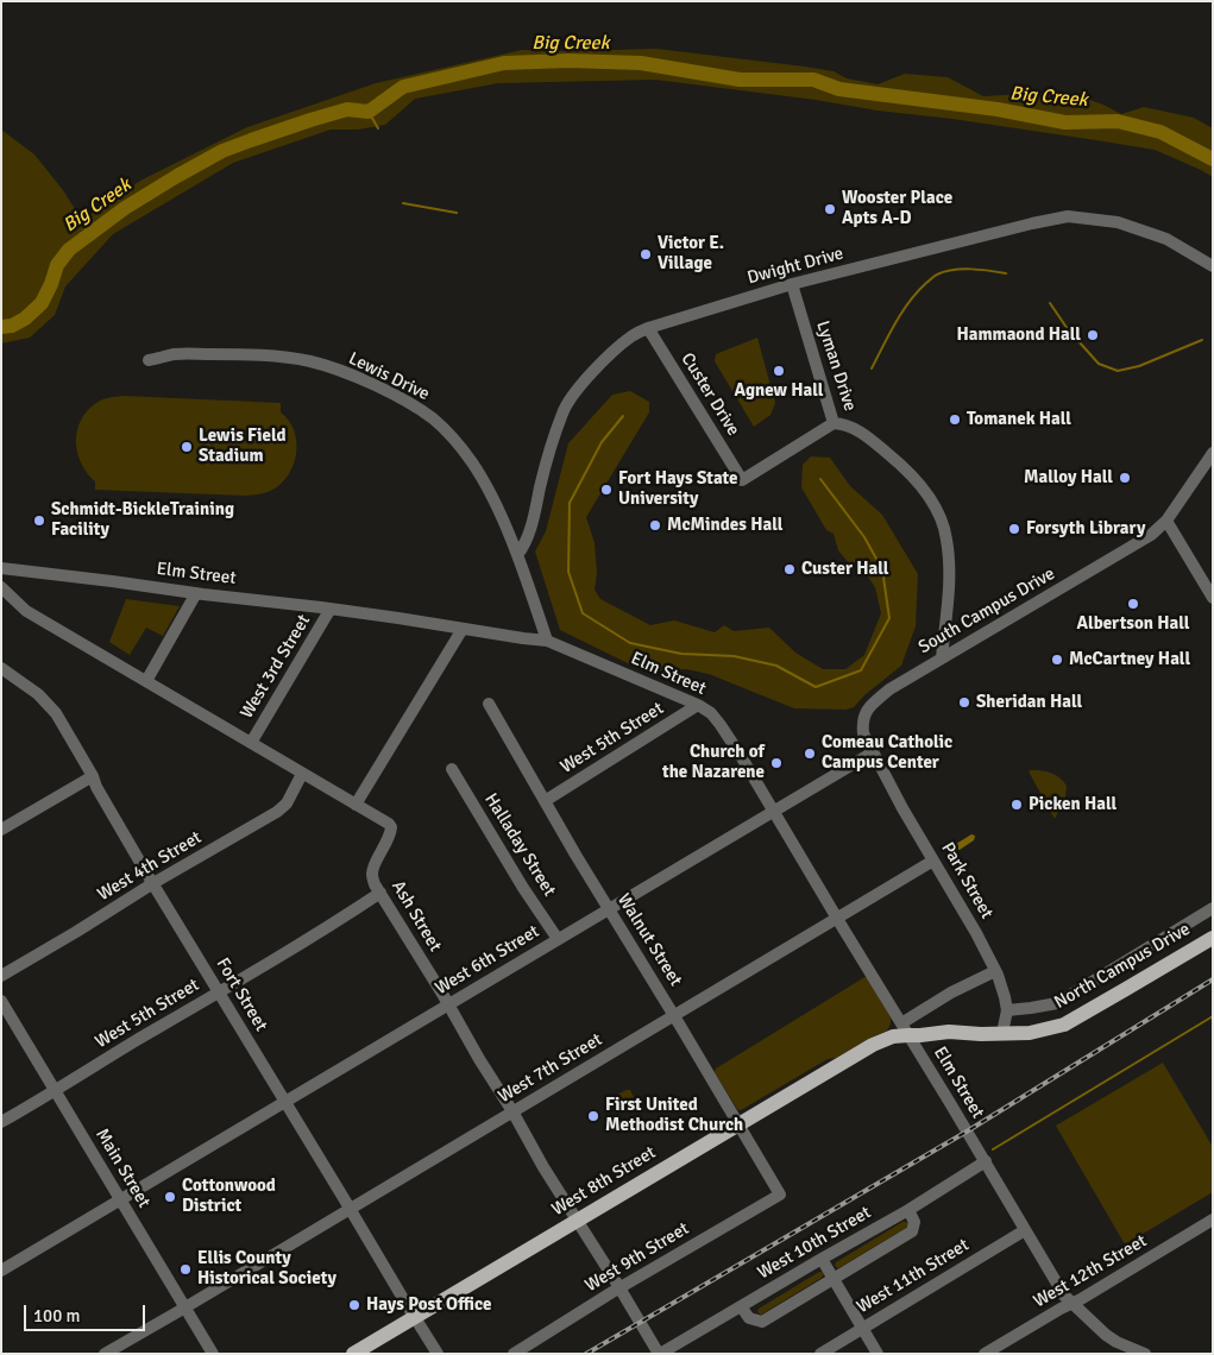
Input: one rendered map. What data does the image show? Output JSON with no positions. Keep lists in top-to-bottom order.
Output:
{
  "streets": {
    "main road": ["North Campus Drive", "West 8th Street"],
    "street": [
      "Dwight Drive",
      "Lyman Drive",
      "Lewis Drive",
      "Custer Drive",
      "Elm Street",
      "South Campus Drive",
      "West 3rd Street",
      "West 5th Street",
      "Halladay Street",
      "West 4th Street",
      "Park Street",
      "Ash Street",
      "Walnut Street",
      "West 6th Street",
      "Fort Street",
      "West 7th Street",
      "Main Street",
      "West 10th Street",
      "West 9th Street",
      "West 12th Street",
      "West 11th Street"
    ]
  },
  "crossings": [
    ["Dwight Drive", "Lyman Drive"],
    ["Dwight Drive", "Lewis Drive"],
    ["Dwight Drive", "Custer Drive"],
    ["Lyman Drive", "Custer Drive"],
    ["Lyman Drive", "South Campus Drive"],
    ["Lewis Drive", "Elm Street"],
    ["Elm Street", "West 3rd Street"],
    ["Elm Street", "West 5th Street"],
    ["Elm Street", "West 6th Street"],
    ["Elm Street", "West 7th Street"],
    ["Elm Street", "West 8th Street"],
    ["Elm Street", "West 10th Street"],
    ["Elm Street", "West 12th Street"],
    ["Elm Street", "West 11th Street"],
    ["South Campus Drive", "Park Street"],
    ["South Campus Drive", "West 6th Street"],
    ["West 3rd Street", "Ash Street"],
    ["West 5th Street", "Ash Street"],
    ["West 5th Street", "Walnut Street"],
    ["West 5th Street", "Fort Street"],
    ["West 5th Street", "Main Street"],
    ["Halladay Street", "West 6th Street"],
    ["West 4th Street", "Ash Street"],
    ["West 4th Street", "Fort Street"],
    ["Park Street", "West 6th Street"],
    ["Park Street", "North Campus Drive"],
    ["Park Street", "West 7th Street"],
    ["Ash Street", "West 6th Street"],
    ["Ash Street", "West 7th Street"],
    ["Ash Street", "West 8th Street"],
    ["Ash Street", "West 10th Street"],
    ["Ash Street", "West 9th Street"],
    ["Walnut Street", "West 6th Street"],
    ["Walnut Street", "West 7th Street"],
    ["Walnut Street", "West 8th Street"],
    ["Walnut Street", "West 9th Street"],
    ["West 6th Street", "Fort Street"],
    ["West 6th Street", "Main Street"],
    ["North Campus Drive", "West 8th Street"],
    ["Fort Street", "West 7th Street"],
    ["Fort Street", "West 8th Street"],
    ["West 7th Street", "Main Street"]
  ],
  "water": ["Big Creek"],
  "places": [
    "Wooster Place Apts A-D",
    "Victor E. Village",
    "Hammaond Hall",
    "Agnew Hall",
    "Tomanek Hall",
    "Lewis Field Stadium",
    "Malloy Hall",
    "Fort Hays State University",
    "Schmidt-BickleTraining Facility",
    "McMindes Hall",
    "Forsyth Library",
    "Custer Hall",
    "Albertson Hall",
    "McCartney Hall",
    "Sheridan Hall",
    "Comeau Catholic Campus Center",
    "Church of the Nazarene",
    "Picken Hall",
    "First United Methodist Church",
    "Cottonwood District",
    "Ellis County Historical Society",
    "Hays Post Office"
  ],
  "scale_bar": "100 m"
}
